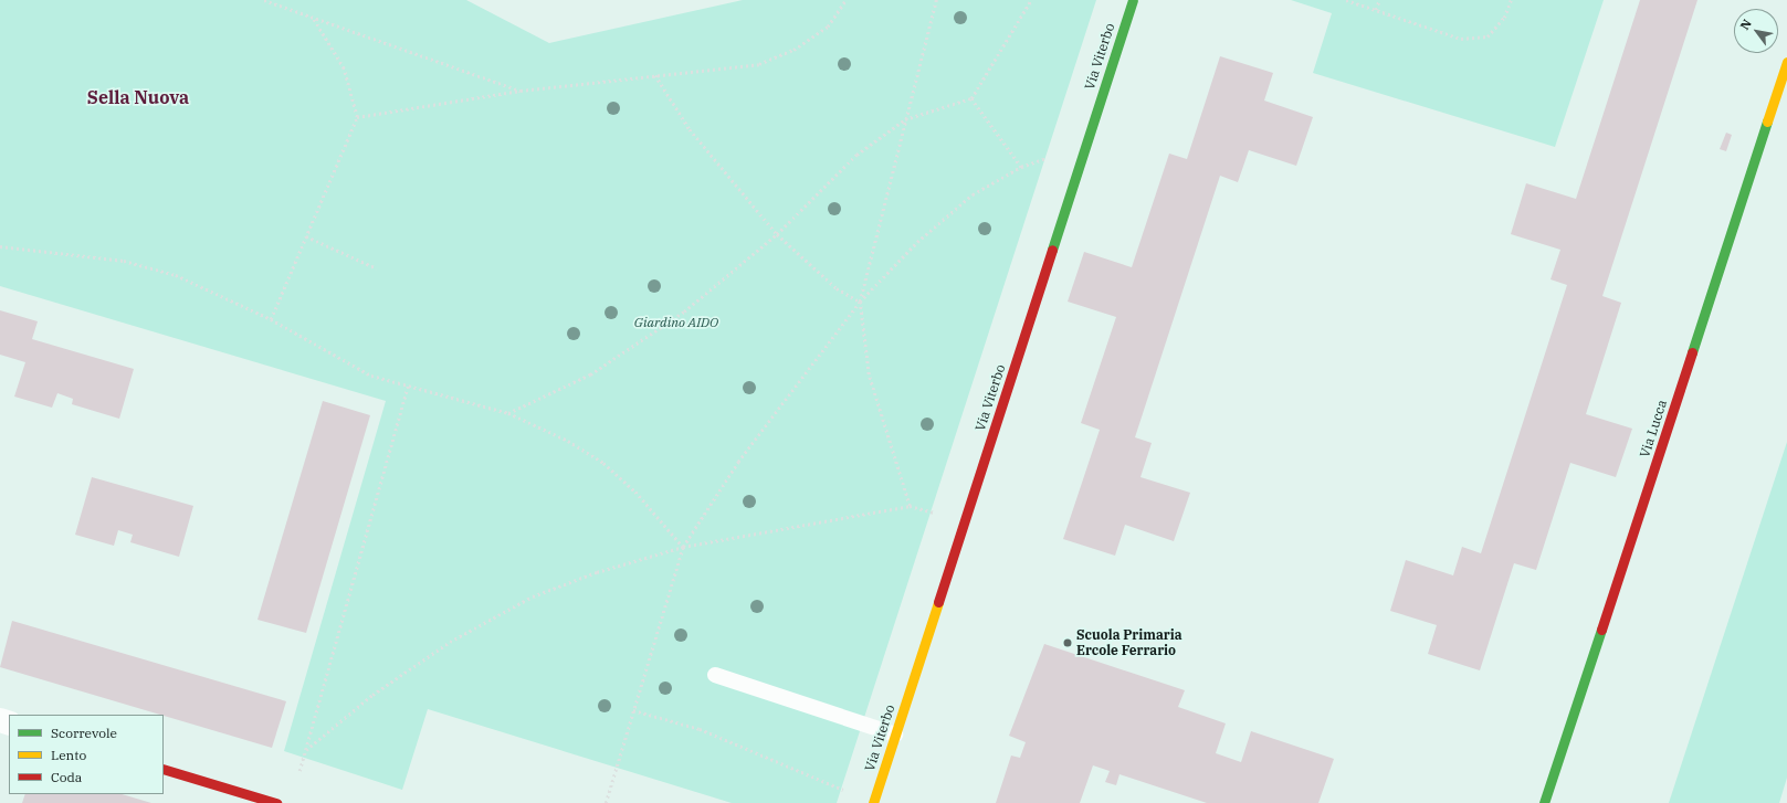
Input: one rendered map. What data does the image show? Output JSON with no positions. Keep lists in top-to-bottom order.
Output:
{
  "streets": {
    "street": ["Via Viterbo", "Via Lucca"]
  },
  "districts": ["Sella Nuova"],
  "parks": ["Giardino AIDO"],
  "places": ["Scuola Primaria Ercole Ferrario"],
  "legend": ["Scorrevole", "Lento", "Coda"],
  "north": "top left"
}
